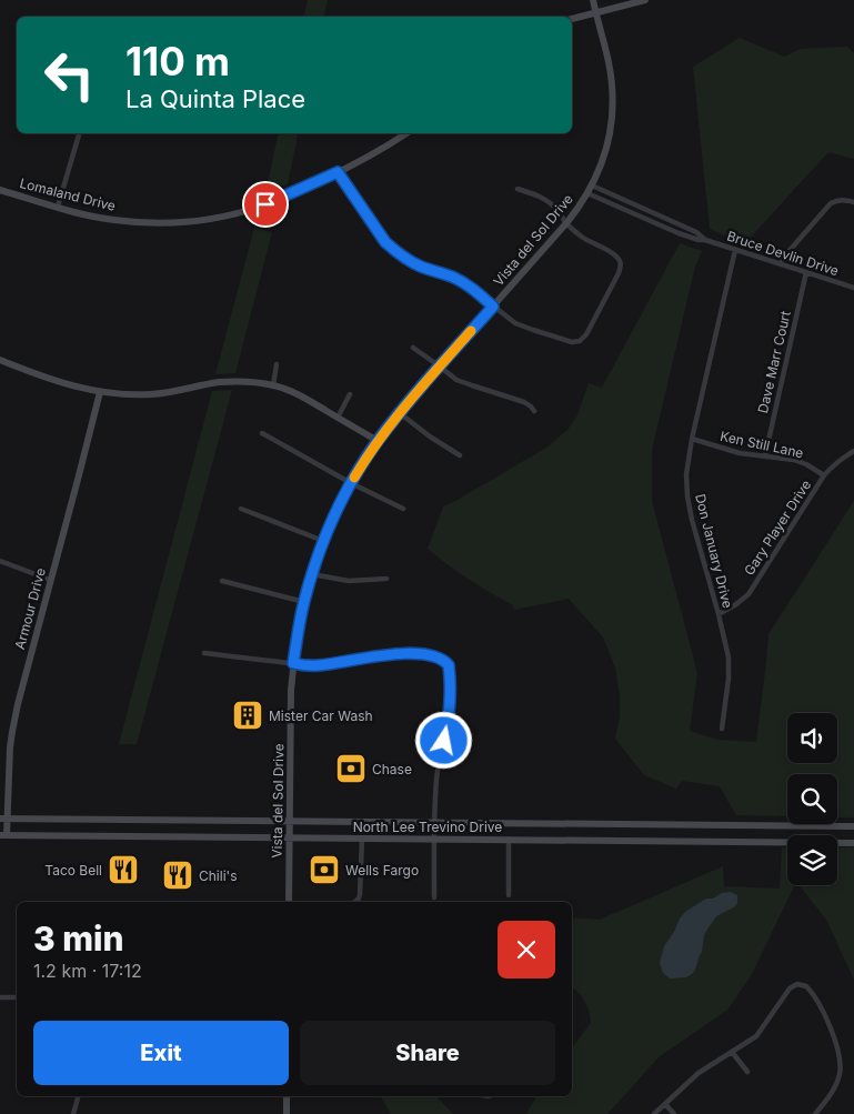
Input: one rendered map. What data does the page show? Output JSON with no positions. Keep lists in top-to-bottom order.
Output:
{
  "streets": {
    "main road": [
      "Lomaland Drive",
      "Vista del Sol Drive",
      "Armour Drive",
      "North Lee Trevino Drive"
    ],
    "street": [
      "Bruce Devlin Drive",
      "Dave Marr Court",
      "Ken Still Lane",
      "Gary Player Drive",
      "Don January Drive"
    ]
  },
  "crossings": [
    ["Vista del Sol Drive", "Bruce Devlin Drive"],
    ["Vista del Sol Drive", "North Lee Trevino Drive"],
    ["Bruce Devlin Drive", "Dave Marr Court"],
    ["Bruce Devlin Drive", "Don January Drive"],
    ["Dave Marr Court", "Ken Still Lane"],
    ["Ken Still Lane", "Gary Player Drive"],
    ["Ken Still Lane", "Don January Drive"],
    ["Gary Player Drive", "Don January Drive"],
    ["Armour Drive", "North Lee Trevino Drive"]
  ],
  "places": {
    "building": ["Mister Car Wash"],
    "bank": ["Chase", "Wells Fargo"],
    "restaurant": ["Taco Bell", "Chili's"]
  },
  "page": {
    "turn": ["110 m", "La Quinta Place"],
    "heading": ["3 min", "1.2 km · 17:12"],
    "buttons": ["Exit", "Share"]
  }
}
